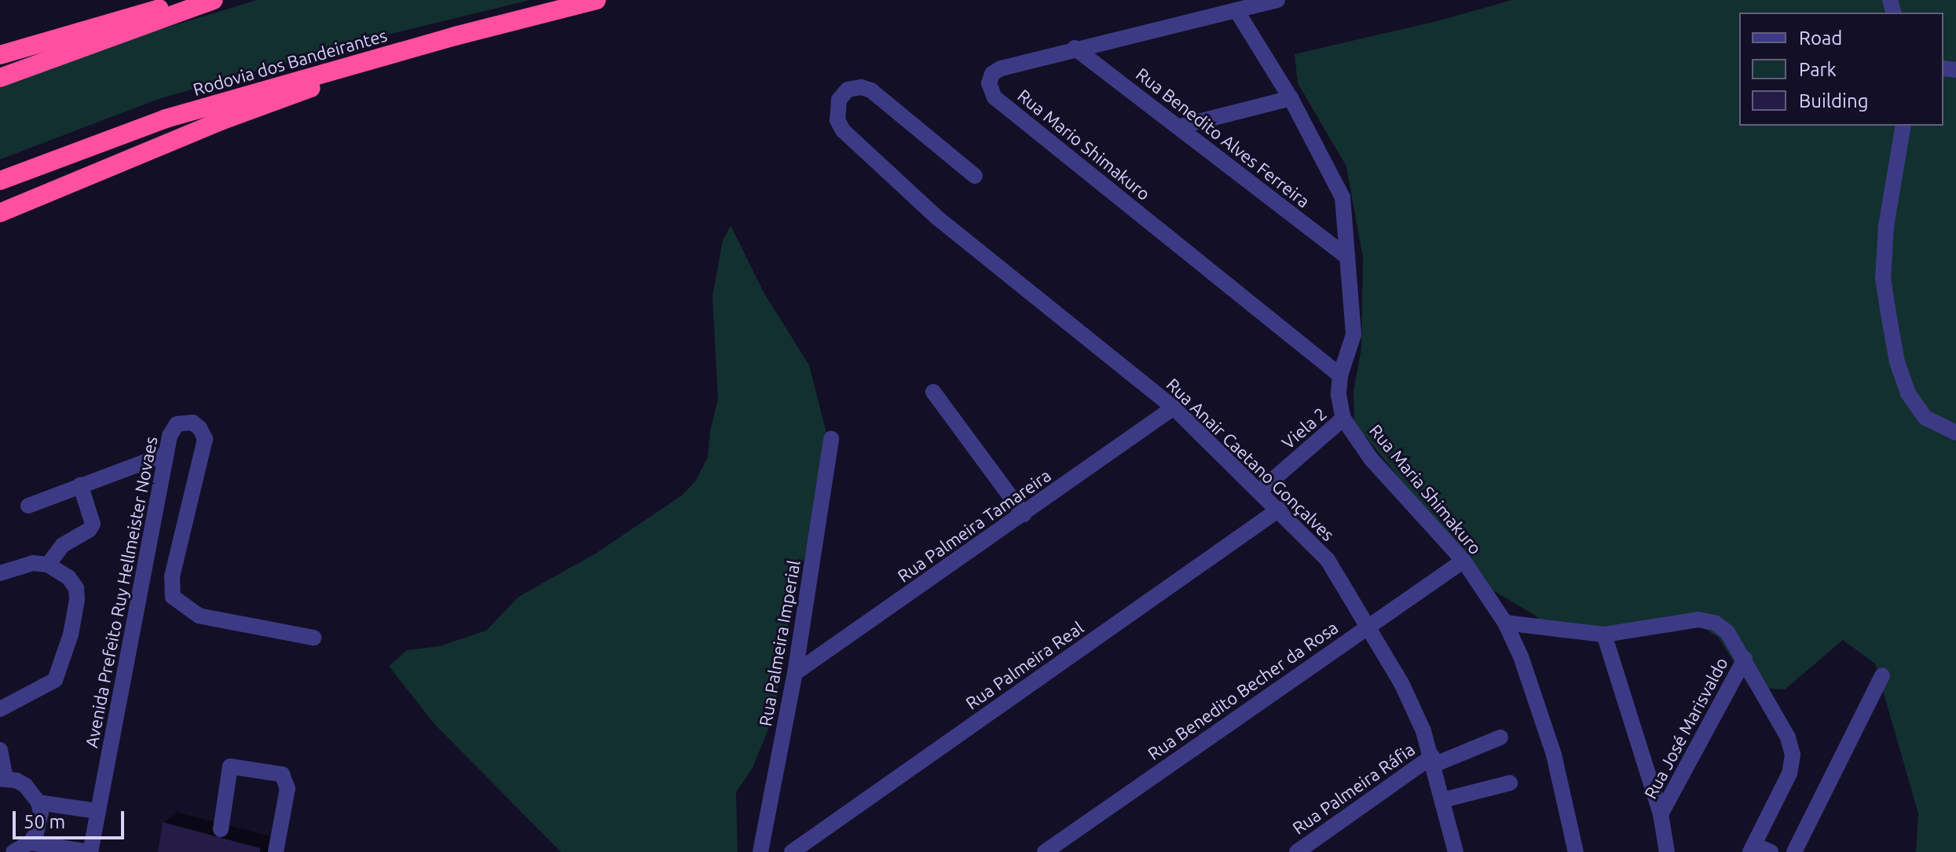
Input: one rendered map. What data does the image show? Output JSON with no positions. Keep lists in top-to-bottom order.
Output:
{
  "streets": {
    "highway": ["Rodovia dos Bandeirantes"],
    "street": [
      "Rua Benedito Alves Ferreira",
      "Rua Mario Shimakuro",
      "Viela 2",
      "Rua Anair Caetano Gonçalves",
      "Rua Maria Shimakuro",
      "Rua Palmeira Tamareira",
      "Avenida Prefeito Ruy Hellmeister Novaes",
      "Rua Palmeira Imperial",
      "Rua Palmeira Real",
      "Rua Benedito Becher da Rosa",
      "Rua José Marisvaldo",
      "Rua Palmeira Ráfia"
    ]
  },
  "crossings": [
    ["Rua Benedito Alves Ferreira", "Rua Mario Shimakuro"],
    ["Rua Benedito Alves Ferreira", "Rua Maria Shimakuro"],
    ["Rua Mario Shimakuro", "Rua Maria Shimakuro"],
    ["Viela 2", "Rua Anair Caetano Gonçalves"],
    ["Viela 2", "Rua Maria Shimakuro"],
    ["Rua Anair Caetano Gonçalves", "Rua Palmeira Tamareira"],
    ["Rua Anair Caetano Gonçalves", "Rua Palmeira Real"],
    ["Rua Anair Caetano Gonçalves", "Rua Benedito Becher da Rosa"],
    ["Rua Anair Caetano Gonçalves", "Rua Palmeira Ráfia"],
    ["Rua Maria Shimakuro", "Rua Benedito Becher da Rosa"],
    ["Rua Palmeira Tamareira", "Rua Palmeira Imperial"]
  ],
  "legend": ["Road", "Park", "Building"],
  "scale_bar": "50 m"
}
